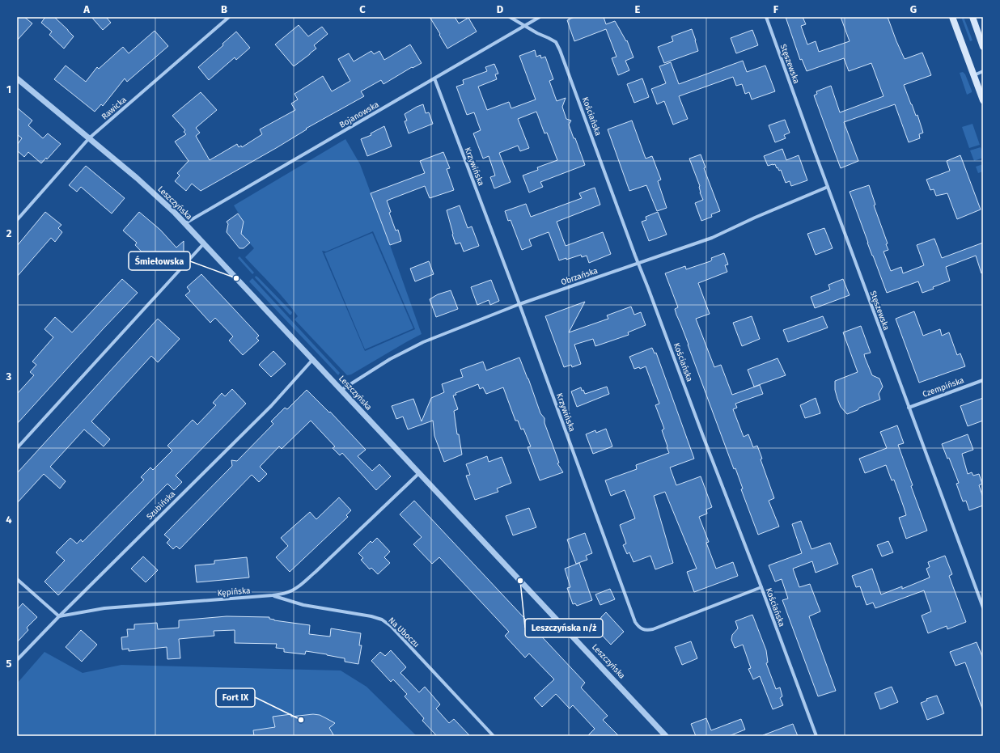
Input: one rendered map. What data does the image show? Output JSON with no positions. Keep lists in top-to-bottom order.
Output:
{
  "streets": {
    "street": [
      "Stęszewska",
      "Rawicka",
      "Bojanowska",
      "Kościańska",
      "Krzywińska",
      "Leszczyńska",
      "Obrzańska",
      "Czempińska",
      "Szubińska",
      "Kępińska",
      "Na Uboczu"
    ]
  },
  "crossings": [
    ["Stęszewska", "Obrzańska"],
    ["Stęszewska", "Czempińska"],
    ["Rawicka", "Leszczyńska"],
    ["Bojanowska", "Kościańska"],
    ["Bojanowska", "Krzywińska"],
    ["Bojanowska", "Leszczyńska"],
    ["Kościańska", "Krzywińska"],
    ["Kościańska", "Obrzańska"],
    ["Krzywińska", "Obrzańska"],
    ["Leszczyńska", "Obrzańska"],
    ["Leszczyńska", "Szubińska"],
    ["Leszczyńska", "Kępińska"],
    ["Szubińska", "Kępińska"],
    ["Kępińska", "Na Uboczu"]
  ],
  "places": ["Śmiełowska", "Leszczyńska n/ż", "Fort IX"],
  "grid": {
    "columns": [
      "A",
      "B",
      "C",
      "D",
      "E",
      "F",
      "G"
    ],
    "rows": [
      "1",
      "2",
      "3",
      "4",
      "5"
    ]
  }
}
